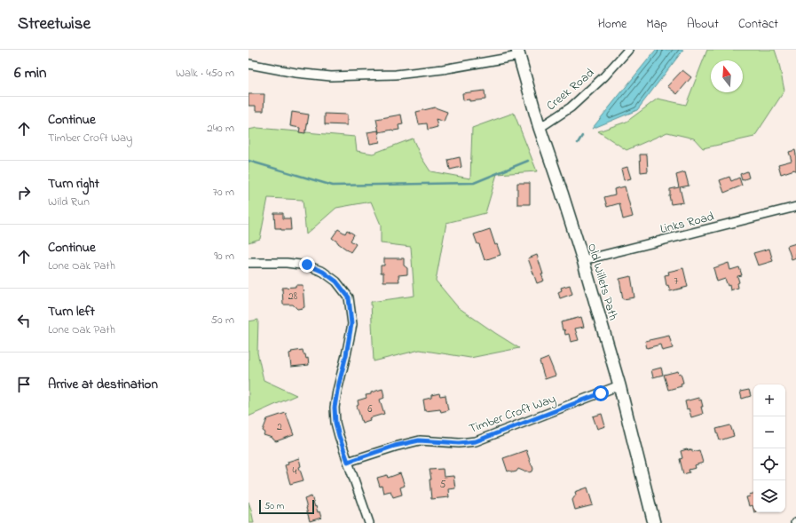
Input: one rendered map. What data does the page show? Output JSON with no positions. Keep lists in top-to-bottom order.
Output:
{
  "streets": {
    "main road": ["Old Willets Path"],
    "street": ["Creek Road", "Links Road", "Timber Croft Way"]
  },
  "crossings": [
    ["Creek Road", "Old Willets Path"],
    ["Links Road", "Old Willets Path"],
    ["Old Willets Path", "Timber Croft Way"]
  ],
  "house_numbers": [
    "7",
    "28",
    "6",
    "2",
    "4",
    "5"
  ],
  "scale_bar": "50 m",
  "north": "top",
  "page": {
    "header": "Streetwise",
    "nav": [
      "Home",
      "Map",
      "About",
      "Contact"
    ],
    "heading": ["6 min", "Walk · 450 m"],
    "list": [
      ["Continue", "Timber Croft Way", "240 m"],
      ["Turn right", "Wild Run", "70 m"],
      ["Continue", "Lone Oak Path", "90 m"],
      ["Turn left", "Lone Oak Path", "50 m"],
      "Arrive at destination"
    ],
    "map_buttons": ["+", "−"],
    "scale": "50 m"
  }
}
